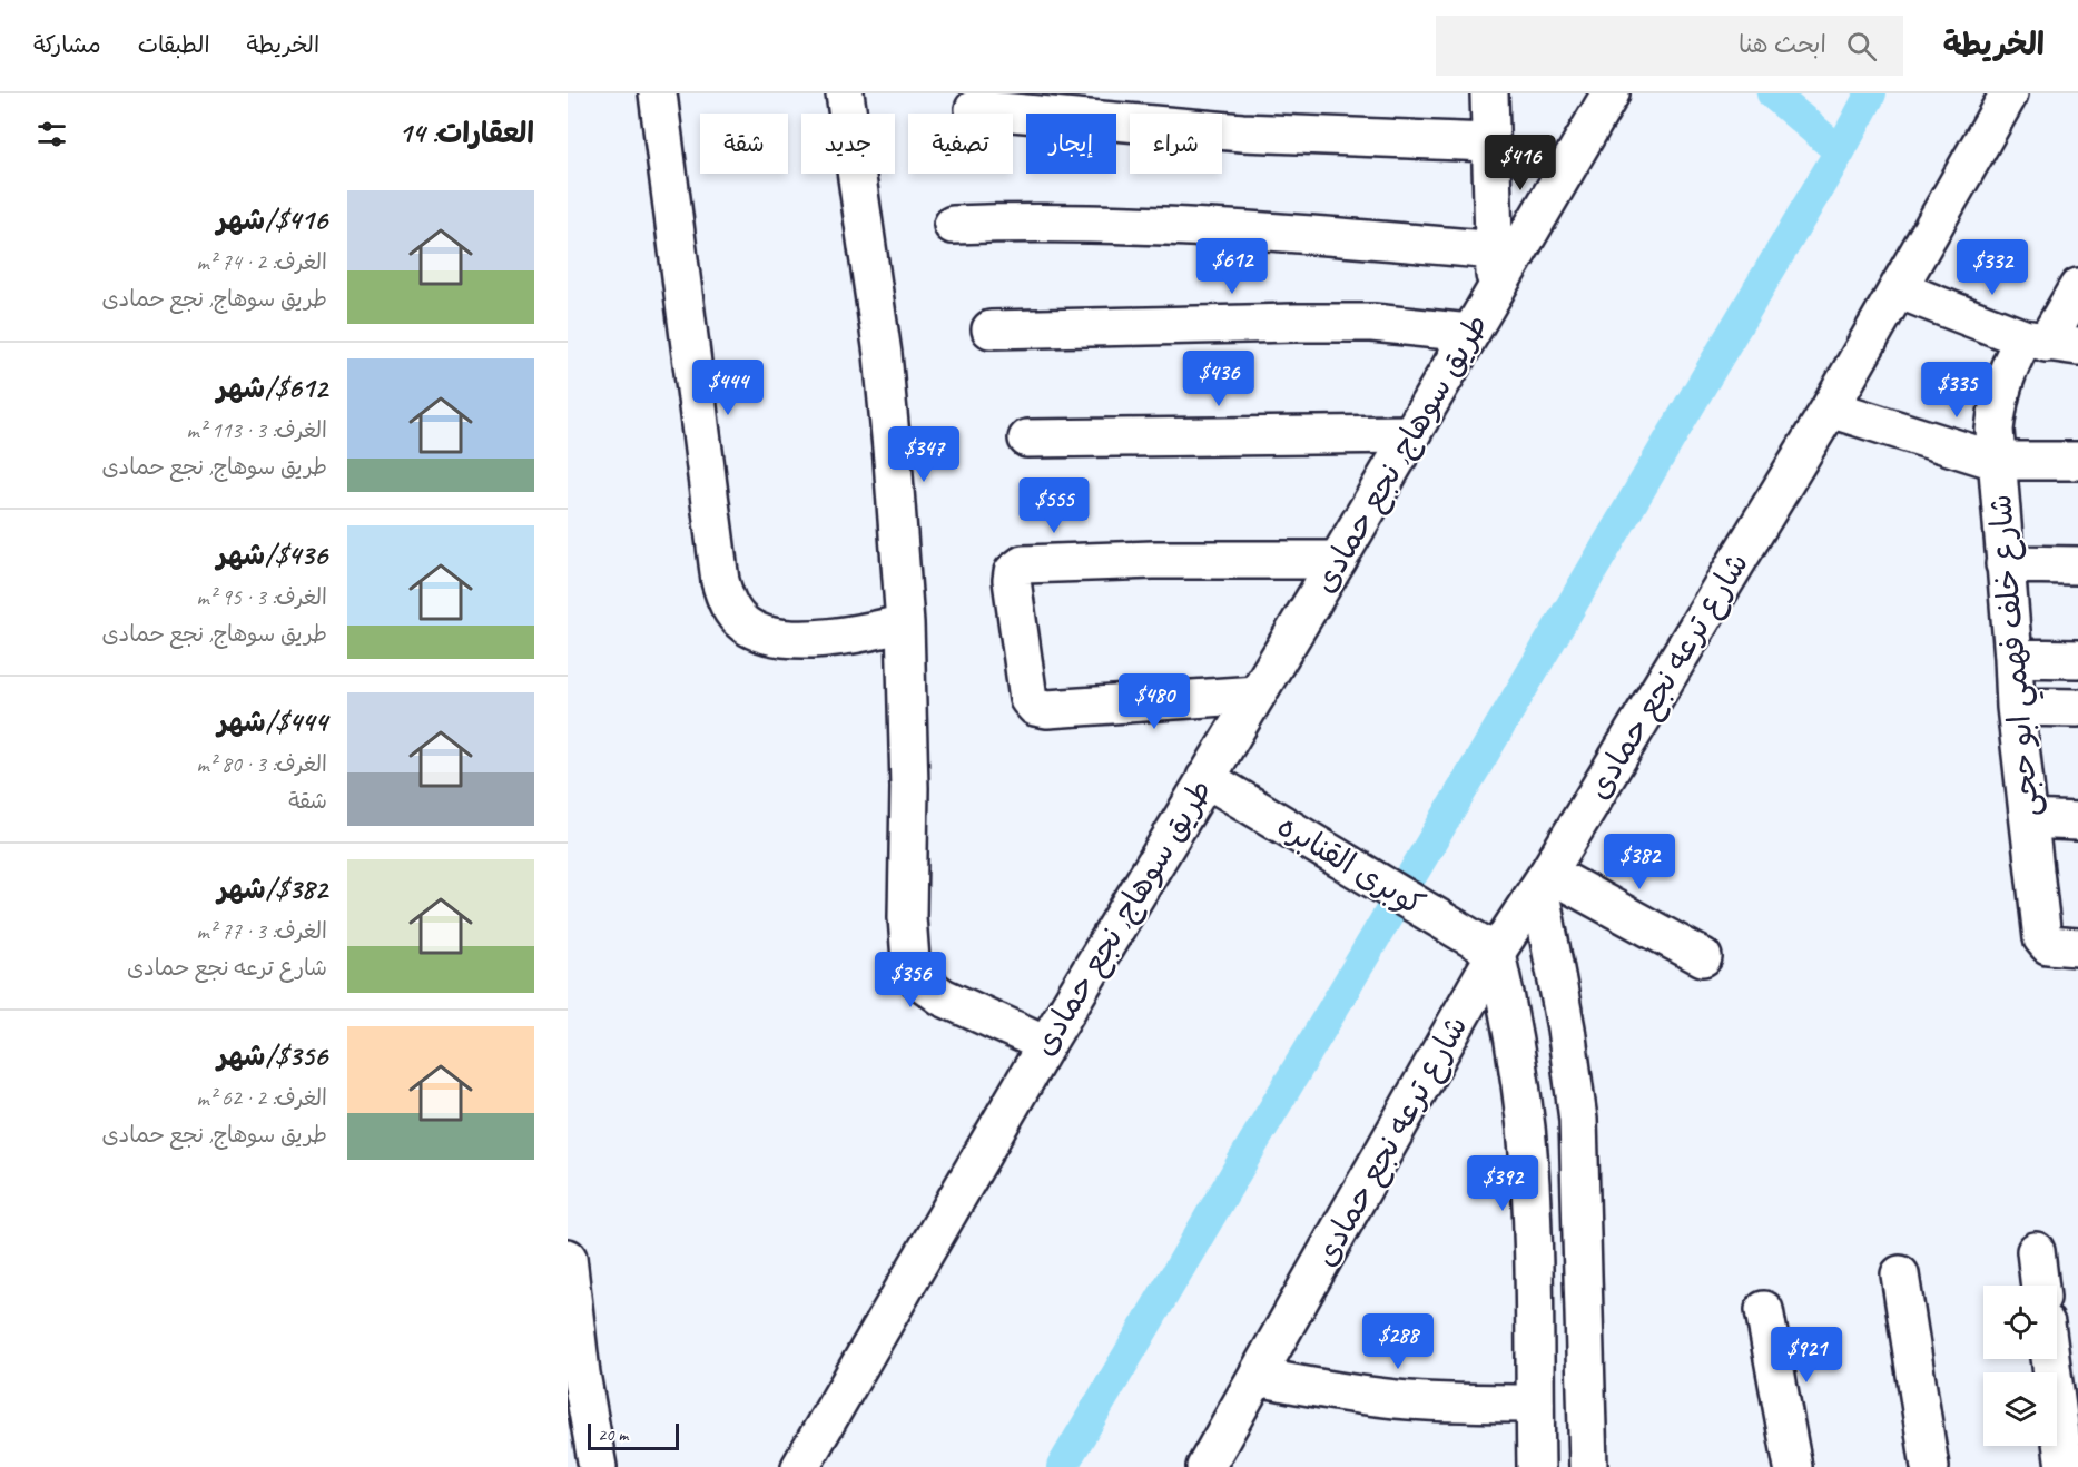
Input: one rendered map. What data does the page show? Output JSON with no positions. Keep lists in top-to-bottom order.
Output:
{
  "streets": {
    "street": [
      "طريق سوهاج, نجع حمادى",
      "شارع خلف فهمي ابو حجى",
      "شارع ترعه نجع حمادى",
      "كوبرى القنابره"
    ]
  },
  "crossings": [
    ["طريق سوهاج, نجع حمادى", "كوبرى القنابره"],
    ["شارع ترعه نجع حمادى", "كوبرى القنابره"]
  ],
  "scale_bar": "20 m",
  "page": {
    "header": "الخريطة",
    "search": "ابحث هنا",
    "nav": ["الخريطة", "الطبقات", "مشاركة"],
    "heading": "العقارات: 14",
    "chip": [
      "شراء",
      "إيجار",
      "تصفية",
      "جديد",
      "شقة"
    ],
    "price": [
      "$416",
      "$612",
      "$332",
      "$436",
      "$444",
      "$335",
      "$347",
      "$555",
      "$480",
      "$382",
      "$356",
      "$392",
      "$288",
      "$921"
    ],
    "list": [
      {
        "name": "$416/شهر",
        "note": "الغرف: 2 · 74 m² · طريق سوهاج, نجع حمادى"
      },
      {
        "name": "$612/شهر",
        "note": "الغرف: 3 · 113 m² · طريق سوهاج, نجع حمادى"
      },
      {
        "name": "$436/شهر",
        "note": "الغرف: 3 · 95 m² · طريق سوهاج, نجع حمادى"
      },
      {
        "name": "$444/شهر",
        "note": "الغرف: 3 · 80 m² · شقة"
      },
      {
        "name": "$382/شهر",
        "note": "الغرف: 3 · 77 m² · شارع ترعه نجع حمادى"
      },
      {
        "name": "$356/شهر",
        "note": "الغرف: 2 · 62 m² · طريق سوهاج, نجع حمادى"
      }
    ],
    "scale": "20 m"
  }
}
